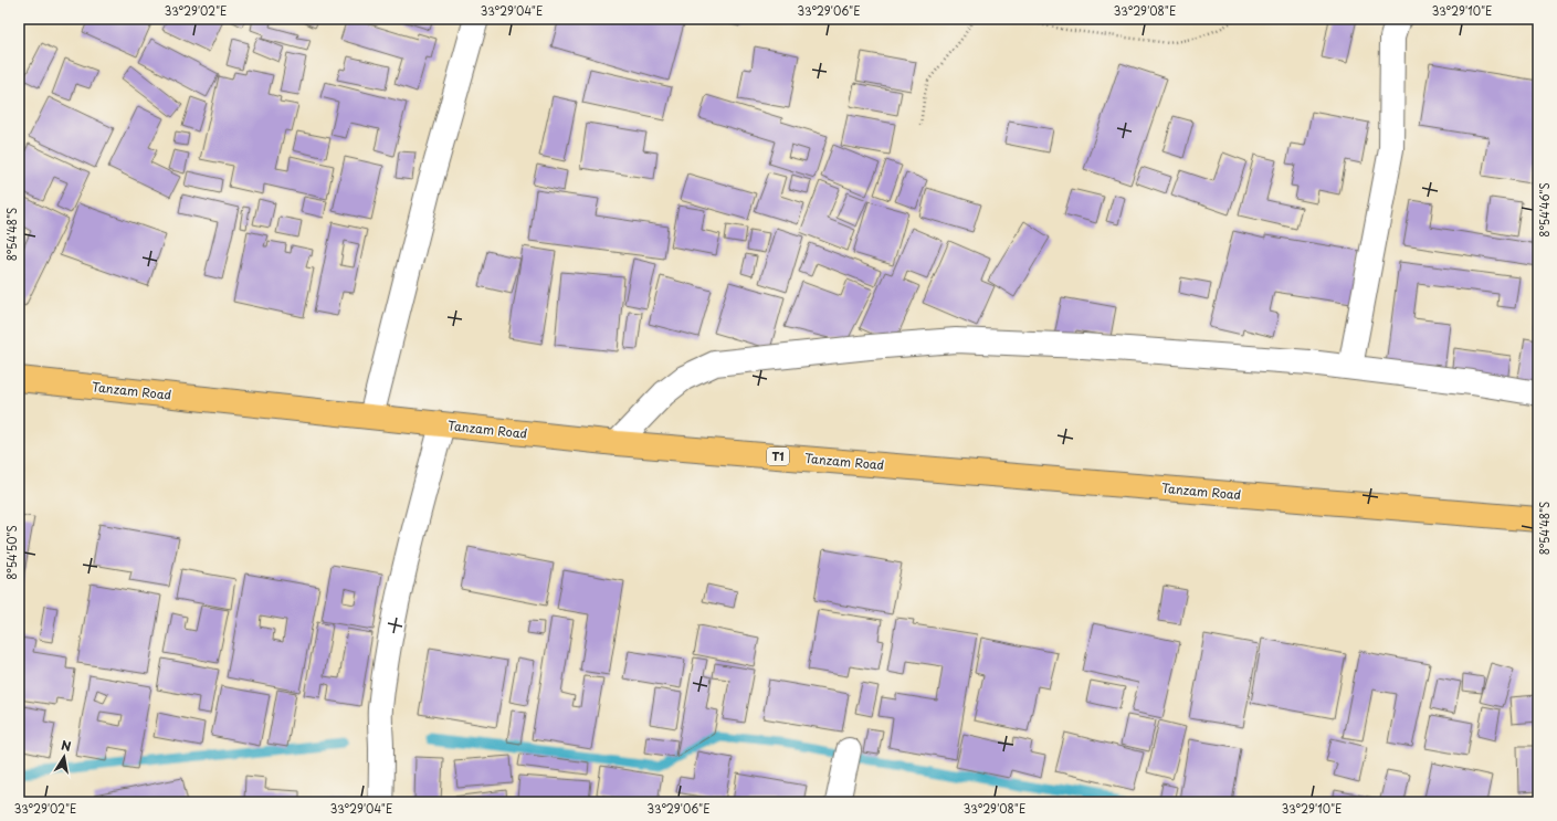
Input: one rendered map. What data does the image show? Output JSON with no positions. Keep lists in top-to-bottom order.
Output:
{
  "streets": {
    "highway": ["Tanzam Road", "T1"]
  },
  "north": "top",
  "coordinates": [
    "33°29'02\"E",
    "33°29'04\"E",
    "33°29'06\"E",
    "33°29'08\"E",
    "33°29'10\"E",
    "8°54'46\"S",
    "8°54'48\"S",
    "8°54'50\"S"
  ]
}
